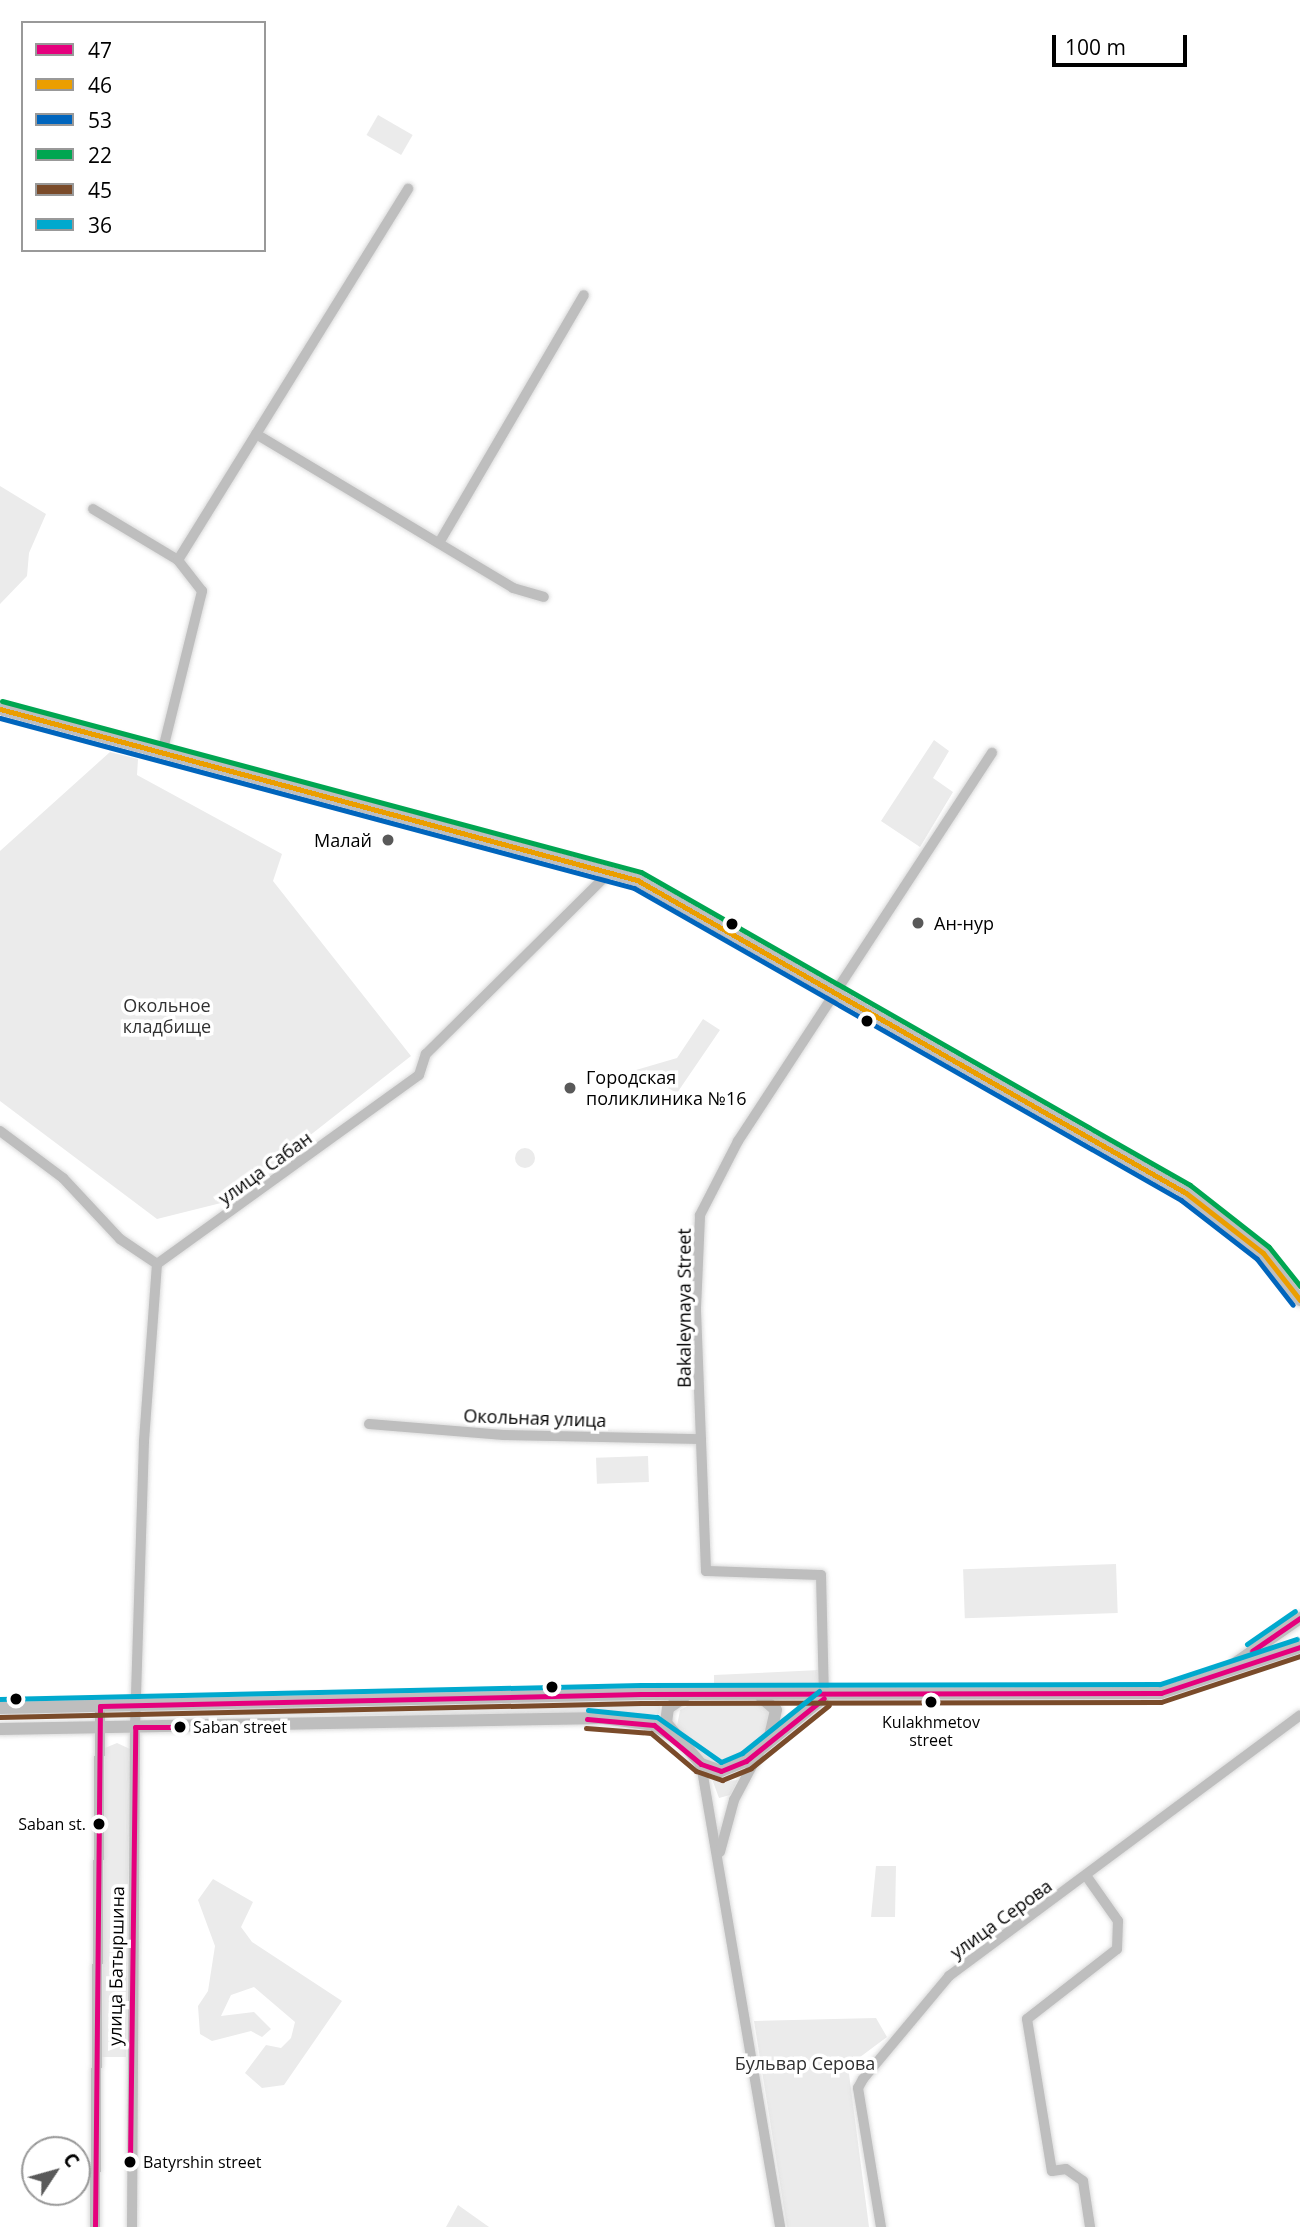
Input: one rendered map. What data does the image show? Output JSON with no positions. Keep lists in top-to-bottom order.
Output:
{
  "streets": {
    "street": [
      "улица Сабан",
      "Bakaleynaya Street",
      "Окольная улица",
      "улица Серова",
      "улица Батыршина"
    ]
  },
  "crossings": [
    ["Bakaleynaya Street", "Окольная улица"]
  ],
  "parks": ["Окольное кладбище", "Бульвар Серова"],
  "places": [
    "Малай",
    "Ан-нур",
    "Городская поликлиника №16",
    "Kulakhmetov street",
    "Saban street",
    "Saban st.",
    "Batyrshin street"
  ],
  "lines": [
    "transit line 22",
    "transit line 46",
    "transit line 53",
    "transit line 36",
    "transit line 47",
    "transit line 45"
  ],
  "legend": [
    "47",
    "46",
    "53",
    "22",
    "45",
    "36"
  ],
  "scale_bar": "100 m",
  "north": "top right"
}
